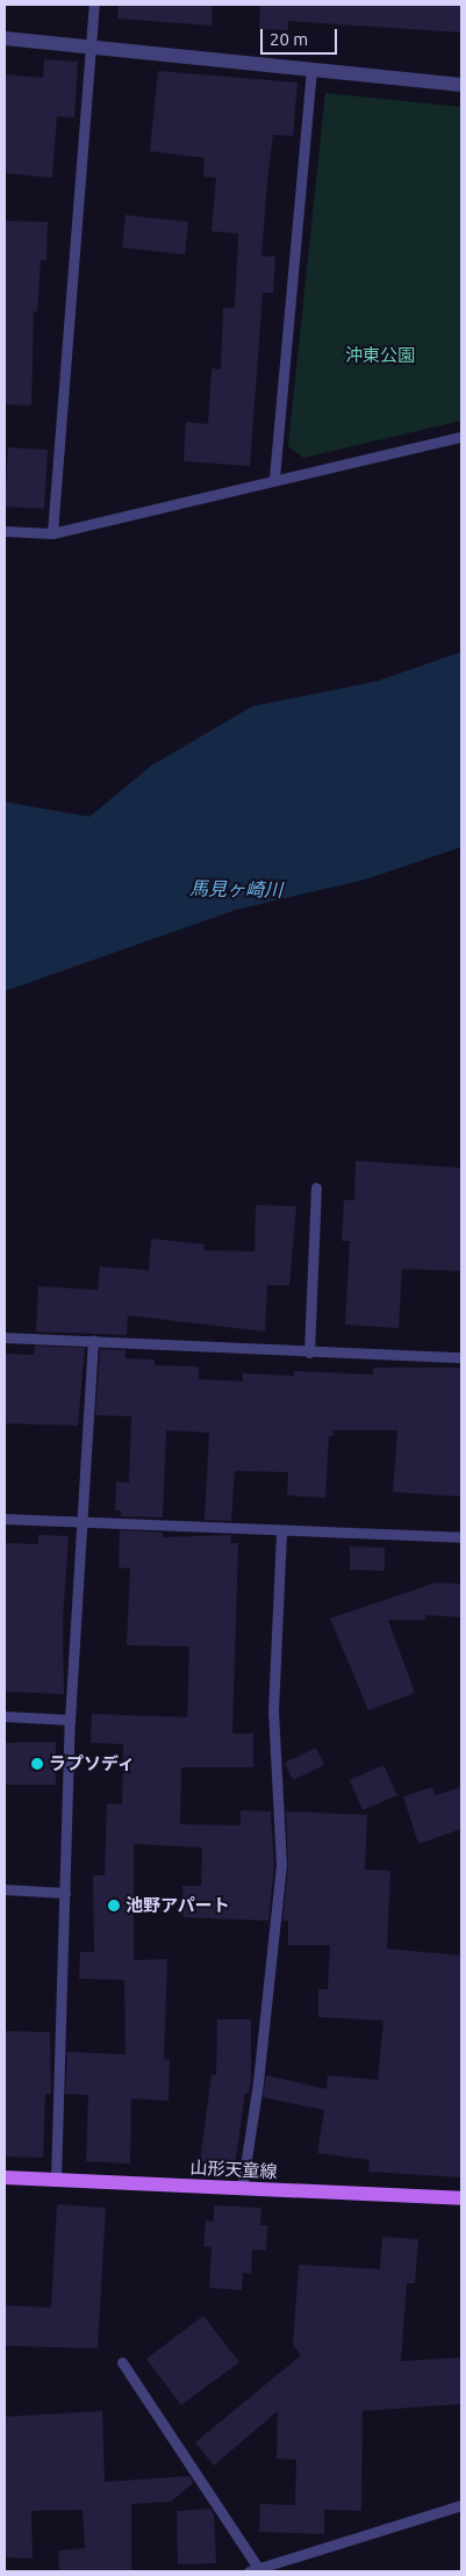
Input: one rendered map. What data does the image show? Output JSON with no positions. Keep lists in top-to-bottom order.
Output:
{
  "streets": {
    "main road": ["山形天童線"]
  },
  "water": ["馬見ヶ崎川"],
  "parks": ["沖東公園"],
  "places": ["ラプソディ", "池野アパート"],
  "scale_bar": "20 m"
}
